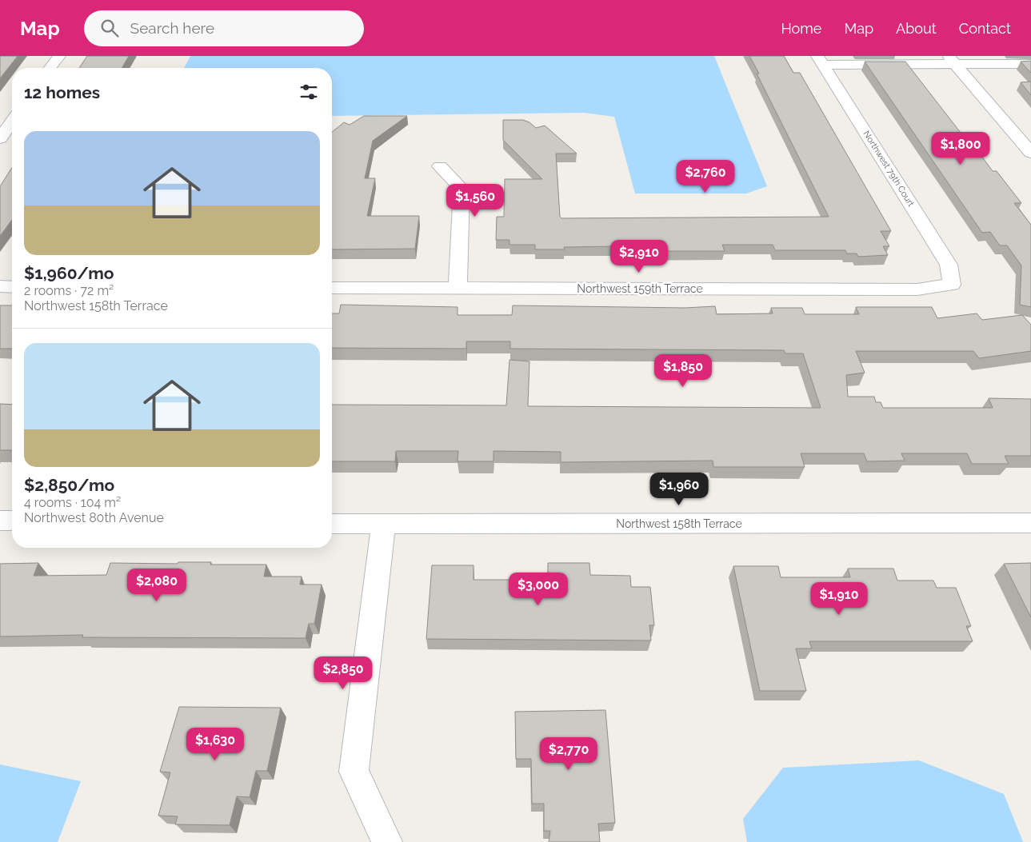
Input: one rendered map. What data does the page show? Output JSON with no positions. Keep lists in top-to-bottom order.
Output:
{
  "streets": {
    "street": ["Northwest 79th Court", "Northwest 159th Terrace", "Northwest 158th Terrace"]
  },
  "crossings": [
    ["Northwest 79th Court", "Northwest 159th Terrace"]
  ],
  "page": {
    "header": "Map",
    "search": "Search here",
    "nav": [
      "Home",
      "Map",
      "About",
      "Contact"
    ],
    "heading": "12 homes",
    "list": [
      {
        "name": "$1,960/mo",
        "note": "2 rooms · 72 m² · Northwest 158th Terrace"
      },
      {
        "name": "$2,850/mo",
        "note": "4 rooms · 104 m² · Northwest 80th Avenue"
      }
    ],
    "price": [
      "$1,800",
      "$2,760",
      "$1,560",
      "$2,910",
      "$1,850",
      "$1,960",
      "$2,080",
      "$3,000",
      "$1,910",
      "$2,850",
      "$1,630",
      "$2,770"
    ]
  }
}
